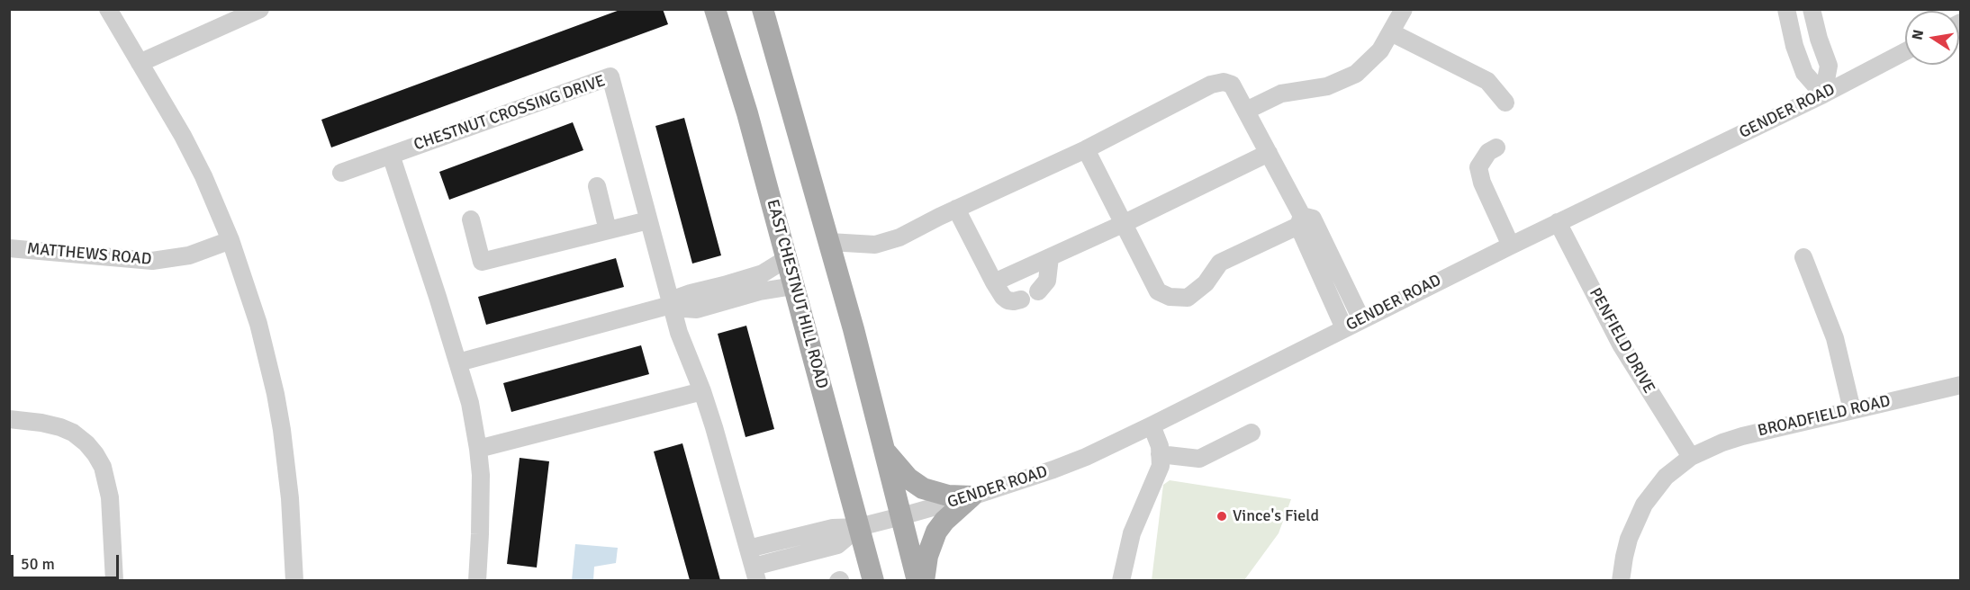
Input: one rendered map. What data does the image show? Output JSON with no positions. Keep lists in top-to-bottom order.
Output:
{
  "streets": {
    "main road": ["EAST CHESTNUT HILL ROAD"],
    "street": [
      "GENDER ROAD",
      "CHESTNUT CROSSING DRIVE",
      "MATTHEWS ROAD",
      "PENFIELD DRIVE",
      "BROADFIELD ROAD"
    ]
  },
  "crossings": [
    ["GENDER ROAD", "CHESTNUT CROSSING DRIVE"],
    ["GENDER ROAD", "EAST CHESTNUT HILL ROAD"],
    ["GENDER ROAD", "PENFIELD DRIVE"],
    ["CHESTNUT CROSSING DRIVE", "EAST CHESTNUT HILL ROAD"],
    ["PENFIELD DRIVE", "BROADFIELD ROAD"]
  ],
  "places": ["Vince's Field"],
  "scale_bar": "50 m",
  "north": "left"
}
